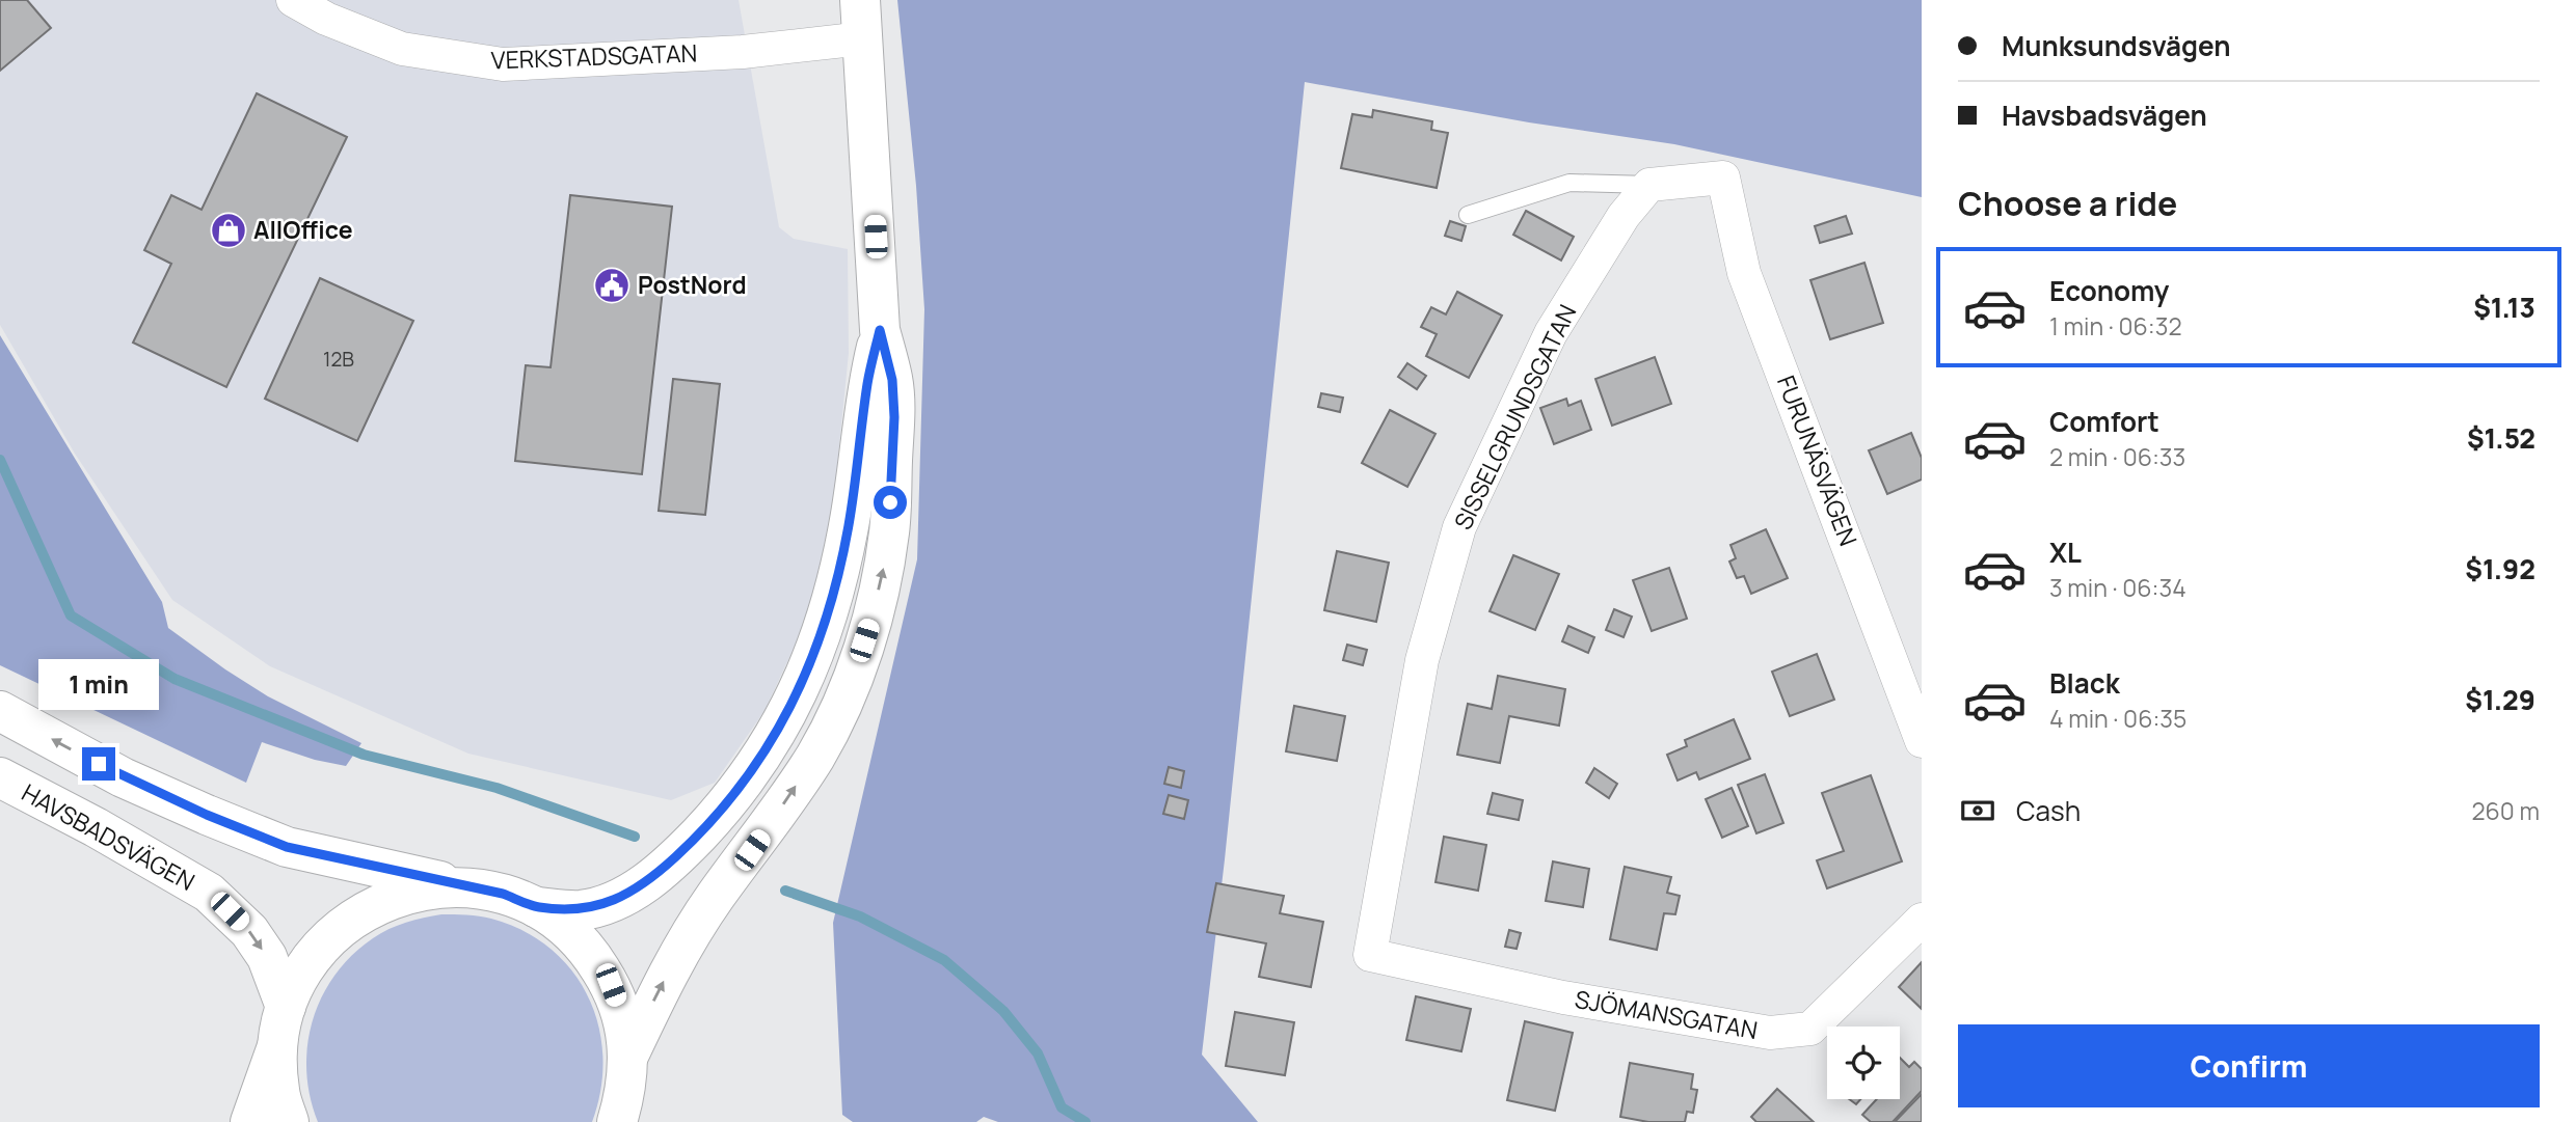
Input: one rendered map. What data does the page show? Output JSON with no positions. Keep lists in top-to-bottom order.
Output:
{
  "streets": {
    "street": [
      "VERKSTADSGATAN",
      "SISSELGRUNDSGATAN",
      "FURUNÄSVÄGEN",
      "HAVSBADSVÄGEN",
      "SJÖMANSGATAN"
    ]
  },
  "crossings": [
    ["SISSELGRUNDSGATAN", "FURUNÄSVÄGEN"],
    ["SISSELGRUNDSGATAN", "SJÖMANSGATAN"]
  ],
  "places": {
    "shop": ["AllOffice"],
    "public building": ["PostNord"]
  },
  "house_numbers": ["12B"],
  "page": {
    "banner": ["Munksundsvägen", "Havsbadsvägen"],
    "heading": "Choose a ride",
    "list": [
      {
        "name": "Economy",
        "note": "1 min · 06:32",
        "value": "$1.13"
      },
      {
        "name": "Comfort",
        "note": "2 min · 06:33",
        "value": "$1.52"
      },
      {
        "name": "XL",
        "note": "3 min · 06:34",
        "value": "$1.92"
      },
      {
        "name": "Black",
        "note": "4 min · 06:35",
        "value": "$1.29"
      }
    ],
    "bubble": "1 min",
    "pay": ["Cash", "260 m"],
    "buttons": "Confirm"
  }
}
